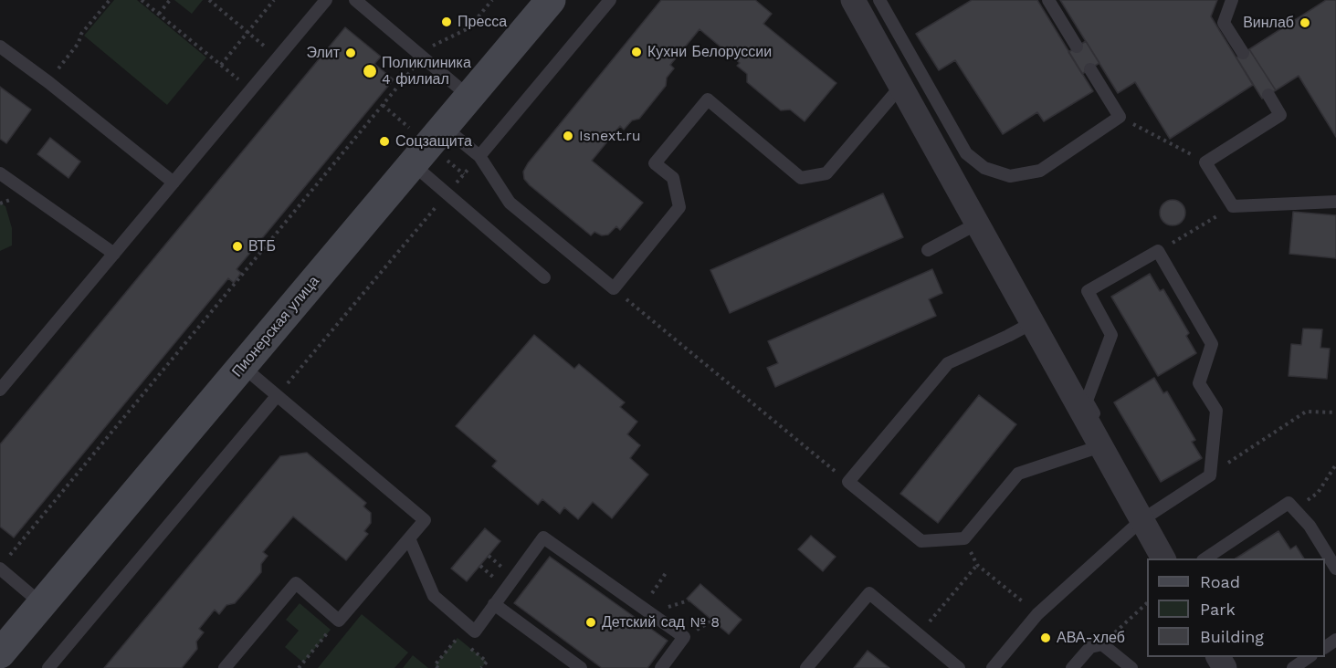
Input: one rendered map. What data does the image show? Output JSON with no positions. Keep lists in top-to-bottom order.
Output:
{
  "streets": {
    "main road": ["Пионерская улица"]
  },
  "places": [
    "Пресса",
    "Винлаб",
    "Кухни Белоруссии",
    "Элит",
    "Поликлиника 4 филиал",
    "Isnext.ru",
    "Соцзащита",
    "ВТБ",
    "Детский сад № 8",
    "АВА-хлеб"
  ],
  "legend": ["Road", "Park", "Building"]
}
